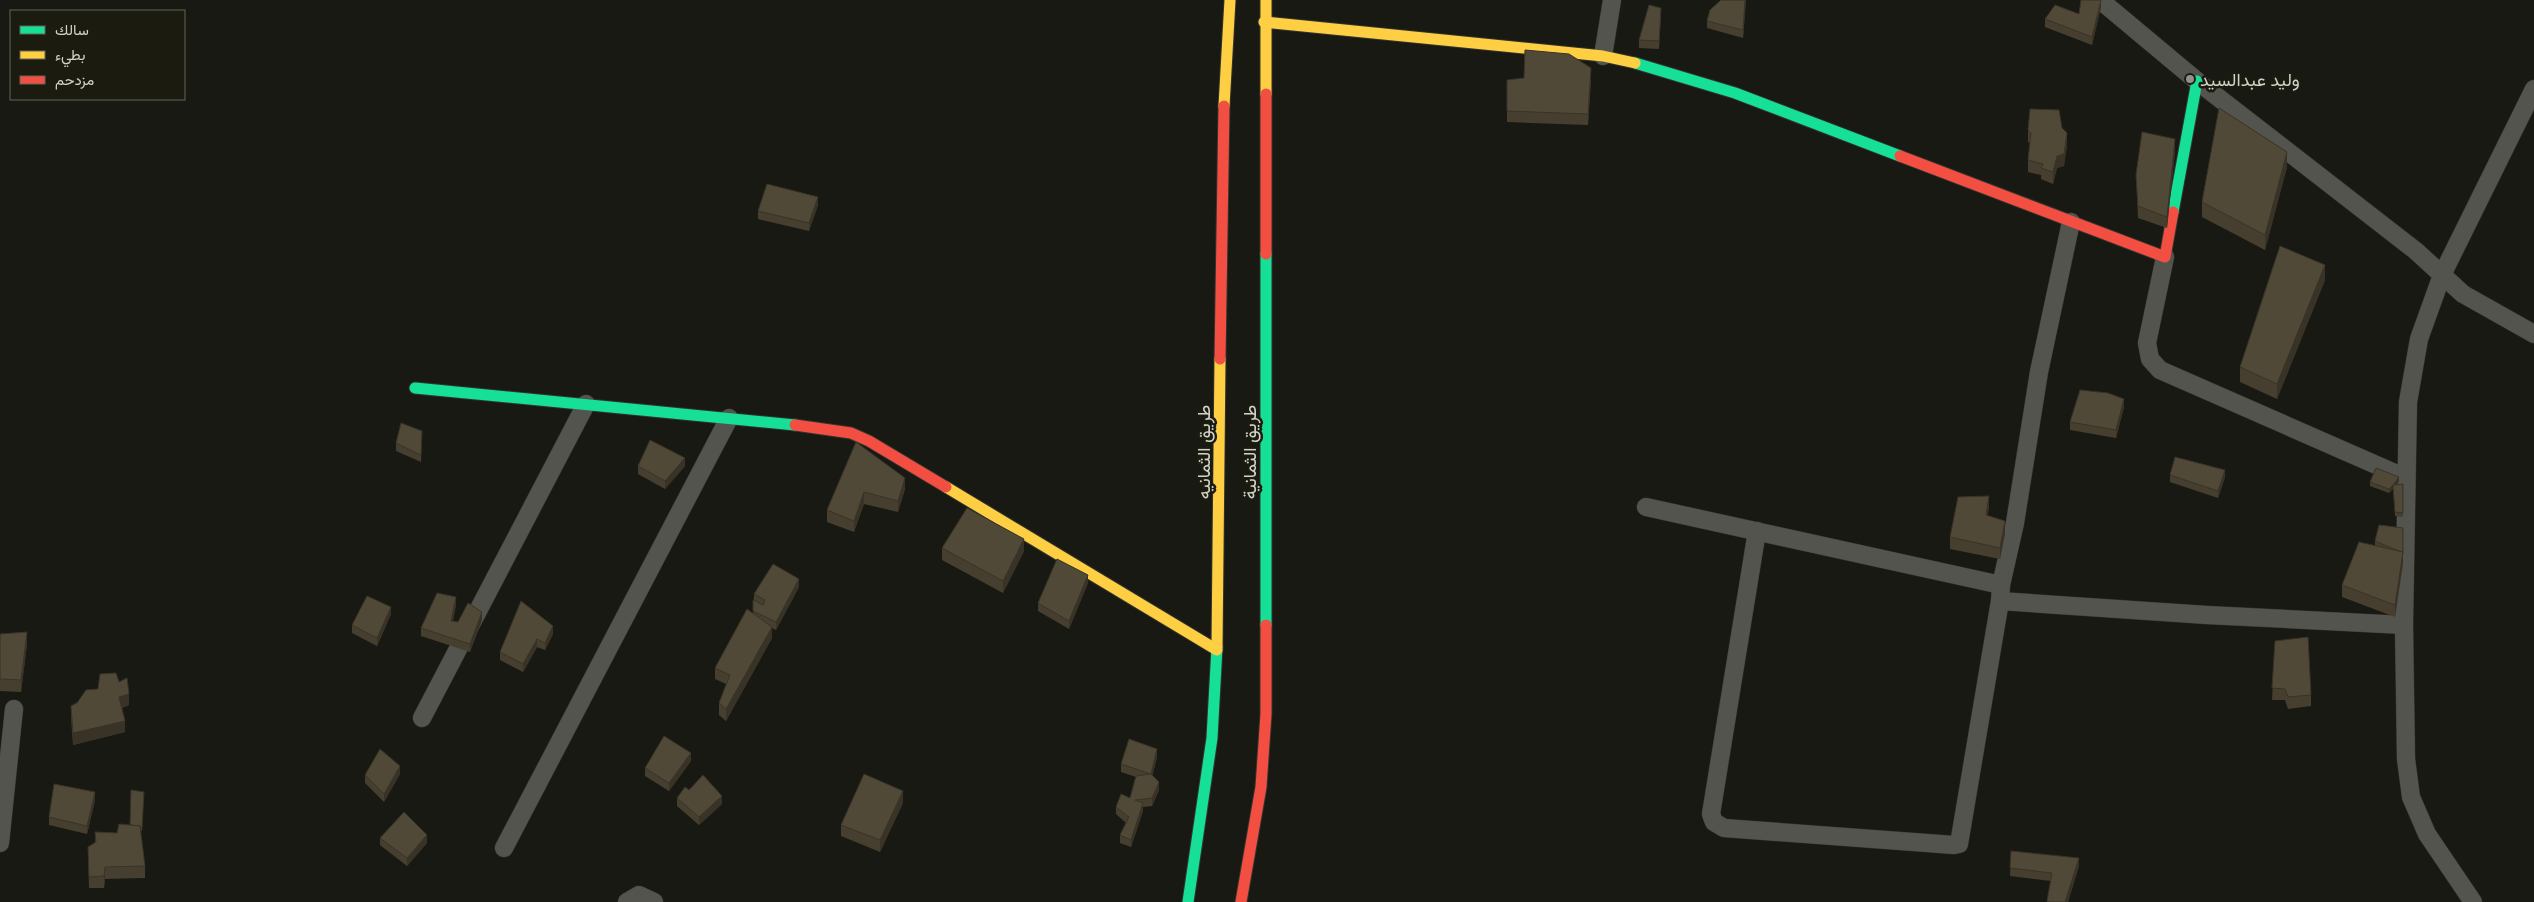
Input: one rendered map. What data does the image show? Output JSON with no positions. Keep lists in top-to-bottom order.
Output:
{
  "streets": {
    "street": ["طريق الثمانيه", "طريق الثمانية"]
  },
  "places": ["وليد عبدالسيد"],
  "legend": ["سالك", "بطيء", "مزدحم"]
}
